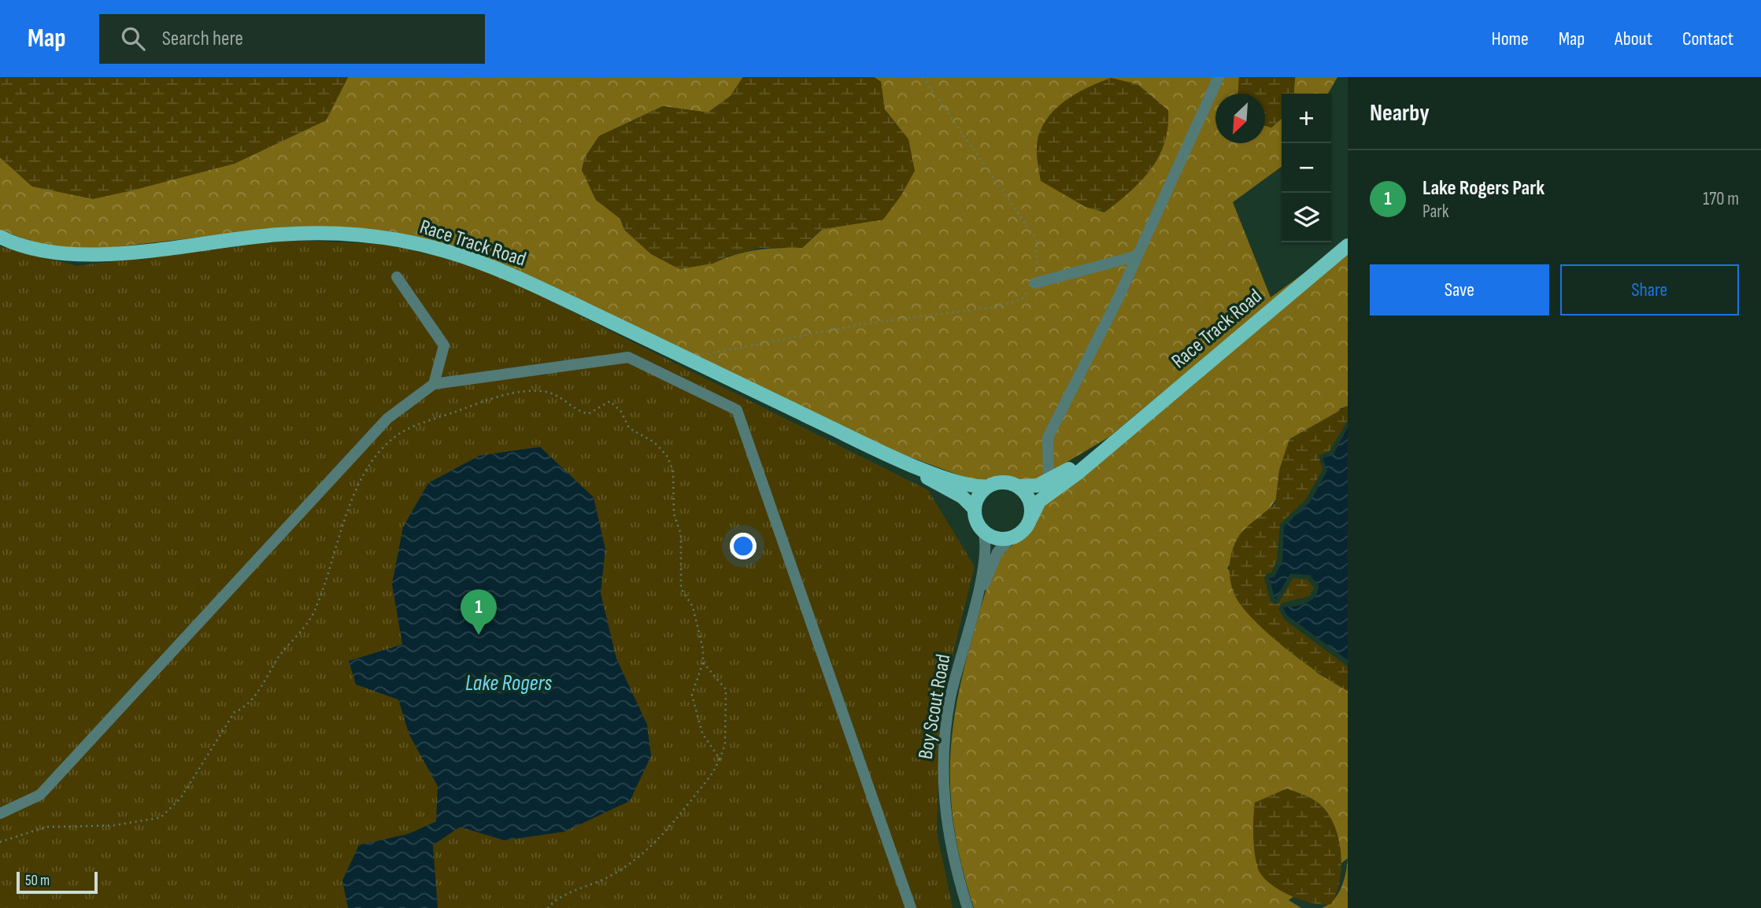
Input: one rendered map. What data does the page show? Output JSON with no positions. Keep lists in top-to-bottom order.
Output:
{
  "streets": {
    "main road": ["Race Track Road"],
    "street": ["Boy Scout Road"]
  },
  "crossings": [
    ["Race Track Road", "Boy Scout Road"]
  ],
  "water": ["Lake Rogers"],
  "scale_bar": "50 m",
  "north": "bottom left",
  "page": {
    "header": "Map",
    "search": "Search here",
    "nav": [
      "Home",
      "Map",
      "About",
      "Contact"
    ],
    "heading": "Nearby",
    "map_buttons": ["+", "−"],
    "list": [
      {
        "mark": "1",
        "name": "Lake Rogers Park",
        "note": "Park",
        "value": "170 m"
      }
    ],
    "buttons": ["Save", "Share"],
    "pins": "1",
    "scale": "50 m"
  }
}
